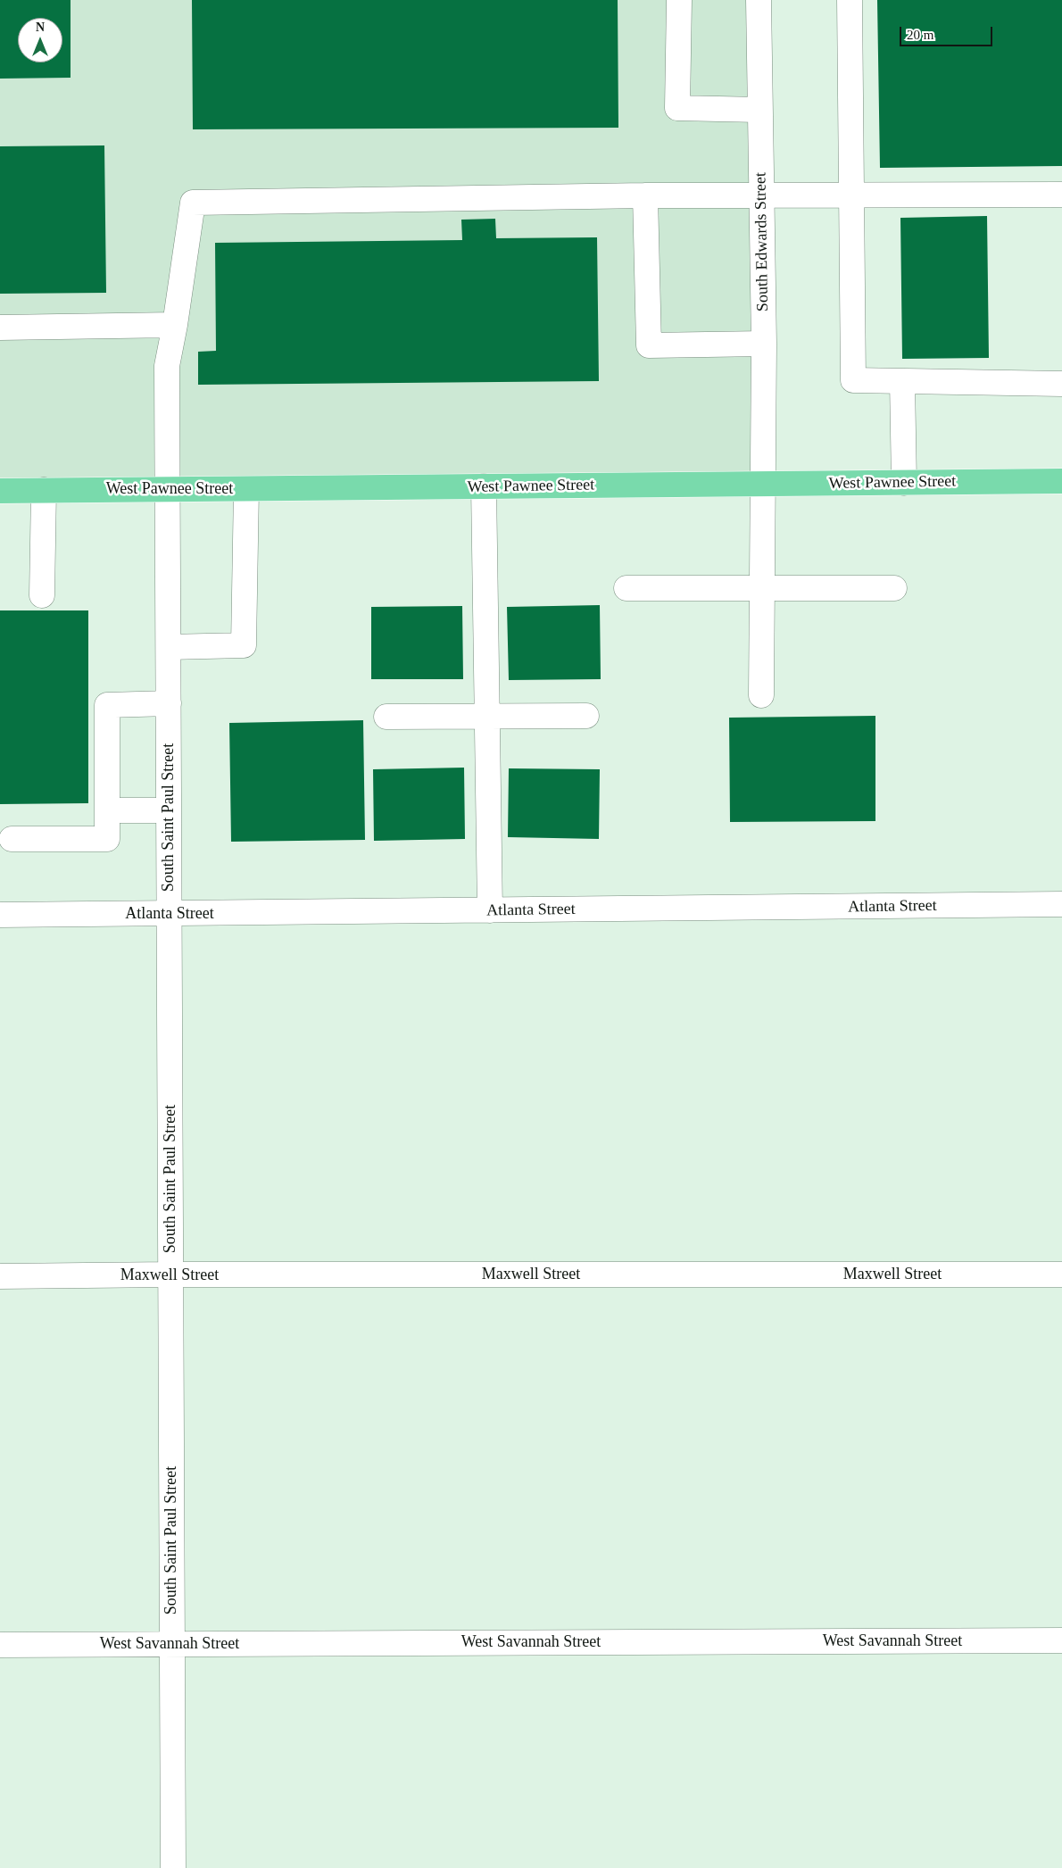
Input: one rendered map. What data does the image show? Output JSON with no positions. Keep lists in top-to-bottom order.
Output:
{
  "streets": {
    "main road": ["West Pawnee Street"],
    "street": [
      "South Edwards Street",
      "South Saint Paul Street",
      "Atlanta Street",
      "Maxwell Street",
      "West Savannah Street"
    ]
  },
  "crossings": [
    ["South Edwards Street", "West Pawnee Street"],
    ["West Pawnee Street", "South Saint Paul Street"],
    ["South Saint Paul Street", "Atlanta Street"],
    ["South Saint Paul Street", "Maxwell Street"],
    ["South Saint Paul Street", "West Savannah Street"]
  ],
  "scale_bar": "20 m",
  "north": "top"
}
